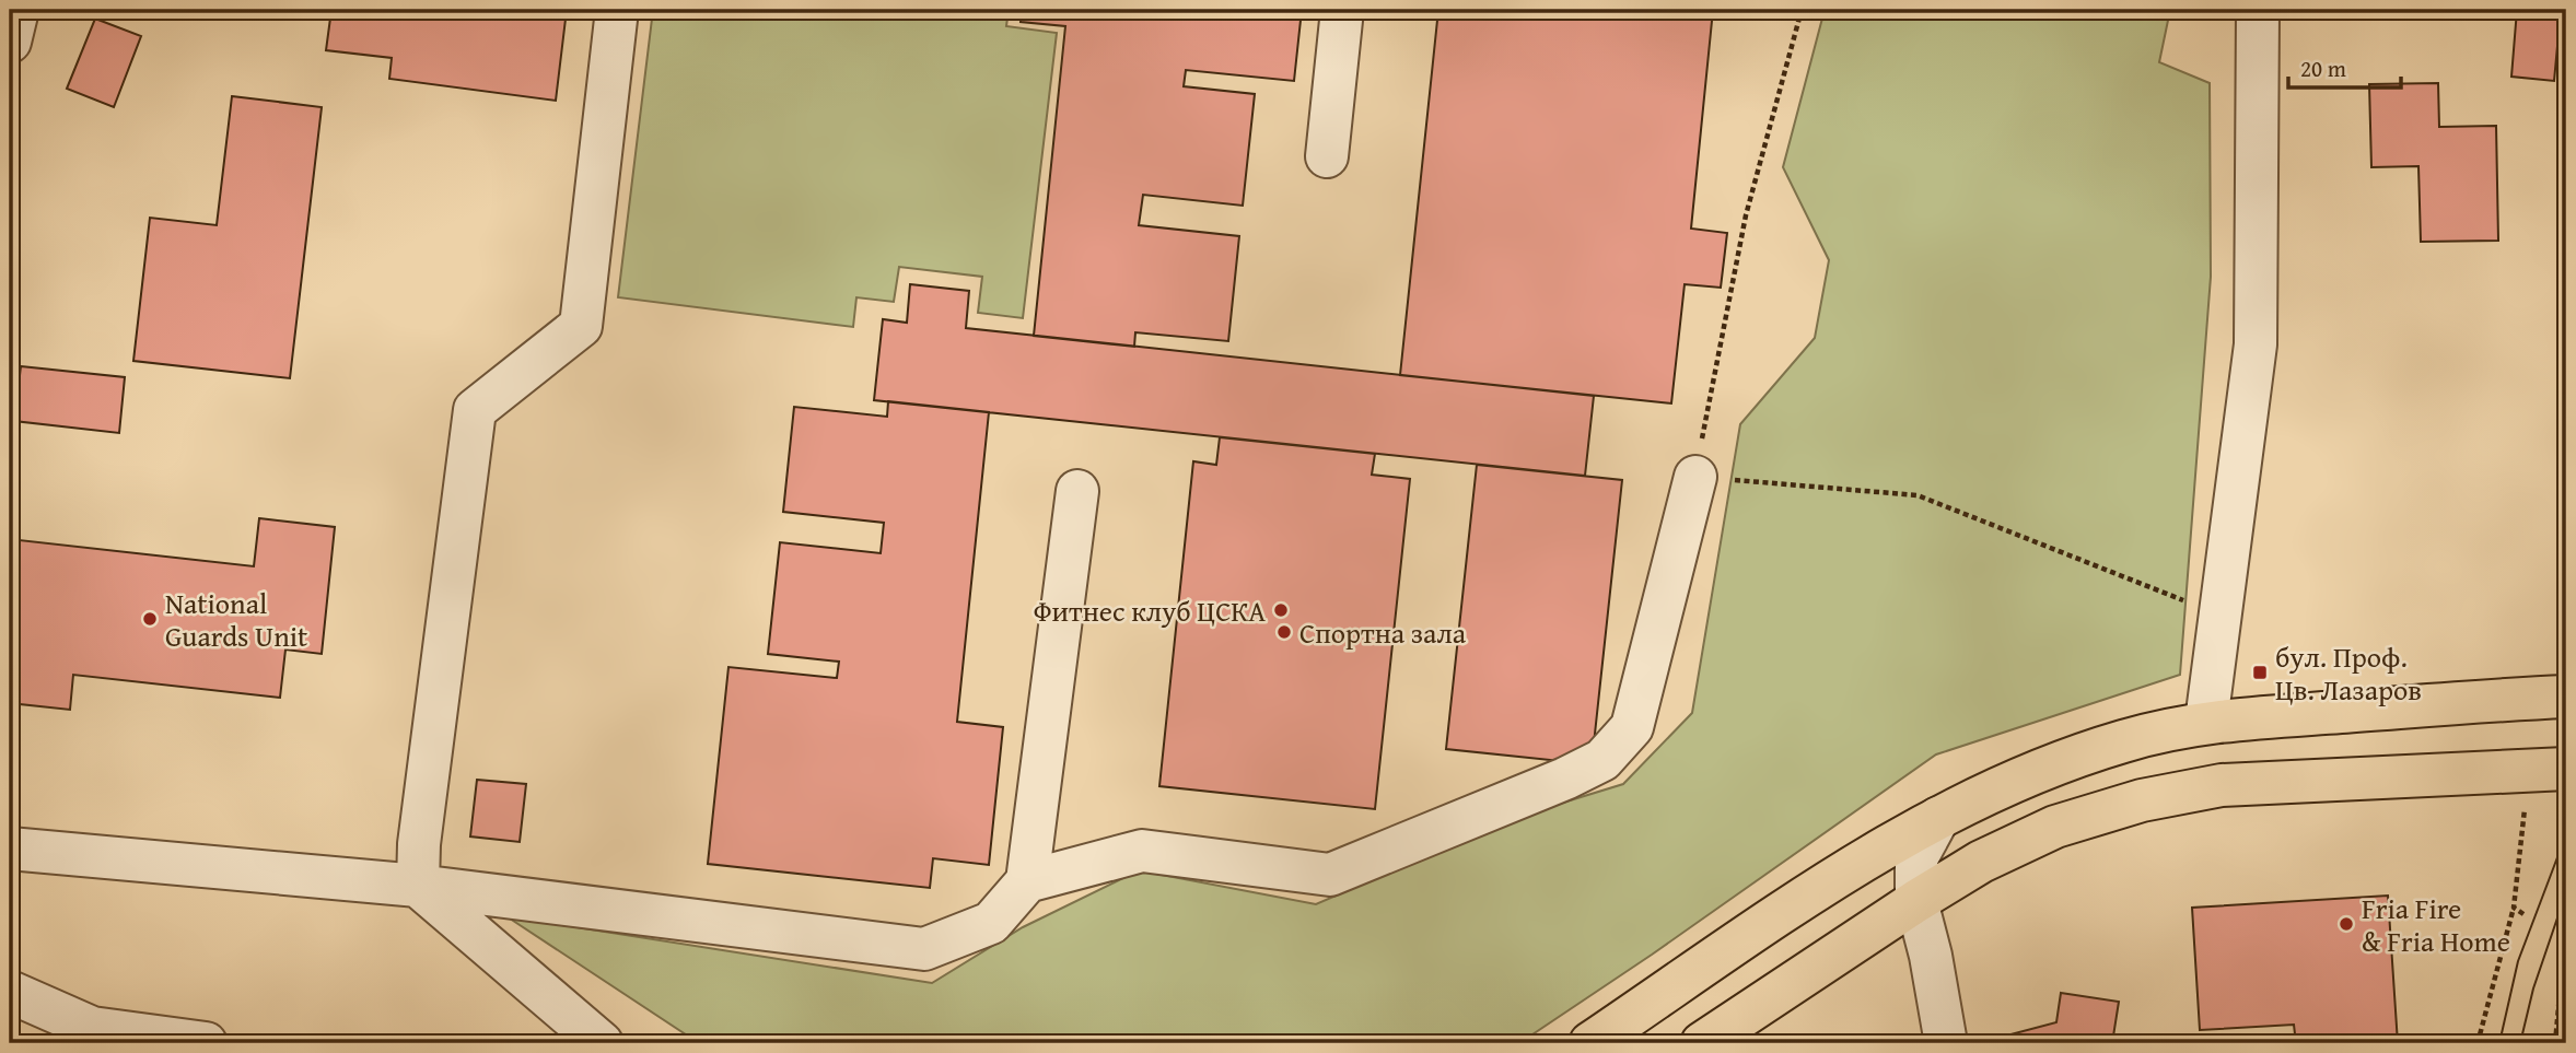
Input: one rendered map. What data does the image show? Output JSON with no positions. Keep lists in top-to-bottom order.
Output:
{
  "places": {
    "other": [
      "Фитнес клуб ЦСКА",
      "National Guards Unit",
      "Спортна зала",
      "Fria Fire & Fria Home"
    ],
    "transit": ["бул. Проф. Цв. Лазаров"]
  },
  "scale_bar": "20 m"
}
